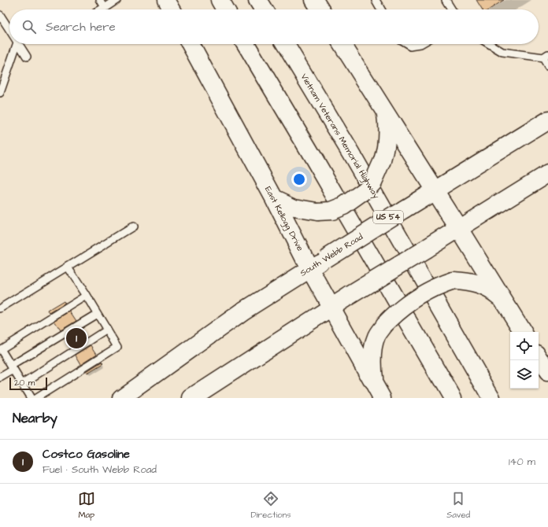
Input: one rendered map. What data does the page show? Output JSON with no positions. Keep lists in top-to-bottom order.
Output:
{
  "streets": {
    "main road": [
      "Vietnam Veterans Memorial Highway",
      "US 54",
      "East Kellogg Drive",
      "South Webb Road"
    ]
  },
  "crossings": [
    ["East Kellogg Drive", "South Webb Road"]
  ],
  "scale_bar": "20 m",
  "page": {
    "search": "Search here",
    "pins": "1",
    "scale": "20 m",
    "heading": "Nearby",
    "list": [
      {
        "mark": "1",
        "name": "Costco Gasoline",
        "note": "Fuel · South Webb Road",
        "value": "140 m"
      }
    ],
    "nav": ["Map", "Directions", "Saved"]
  }
}
